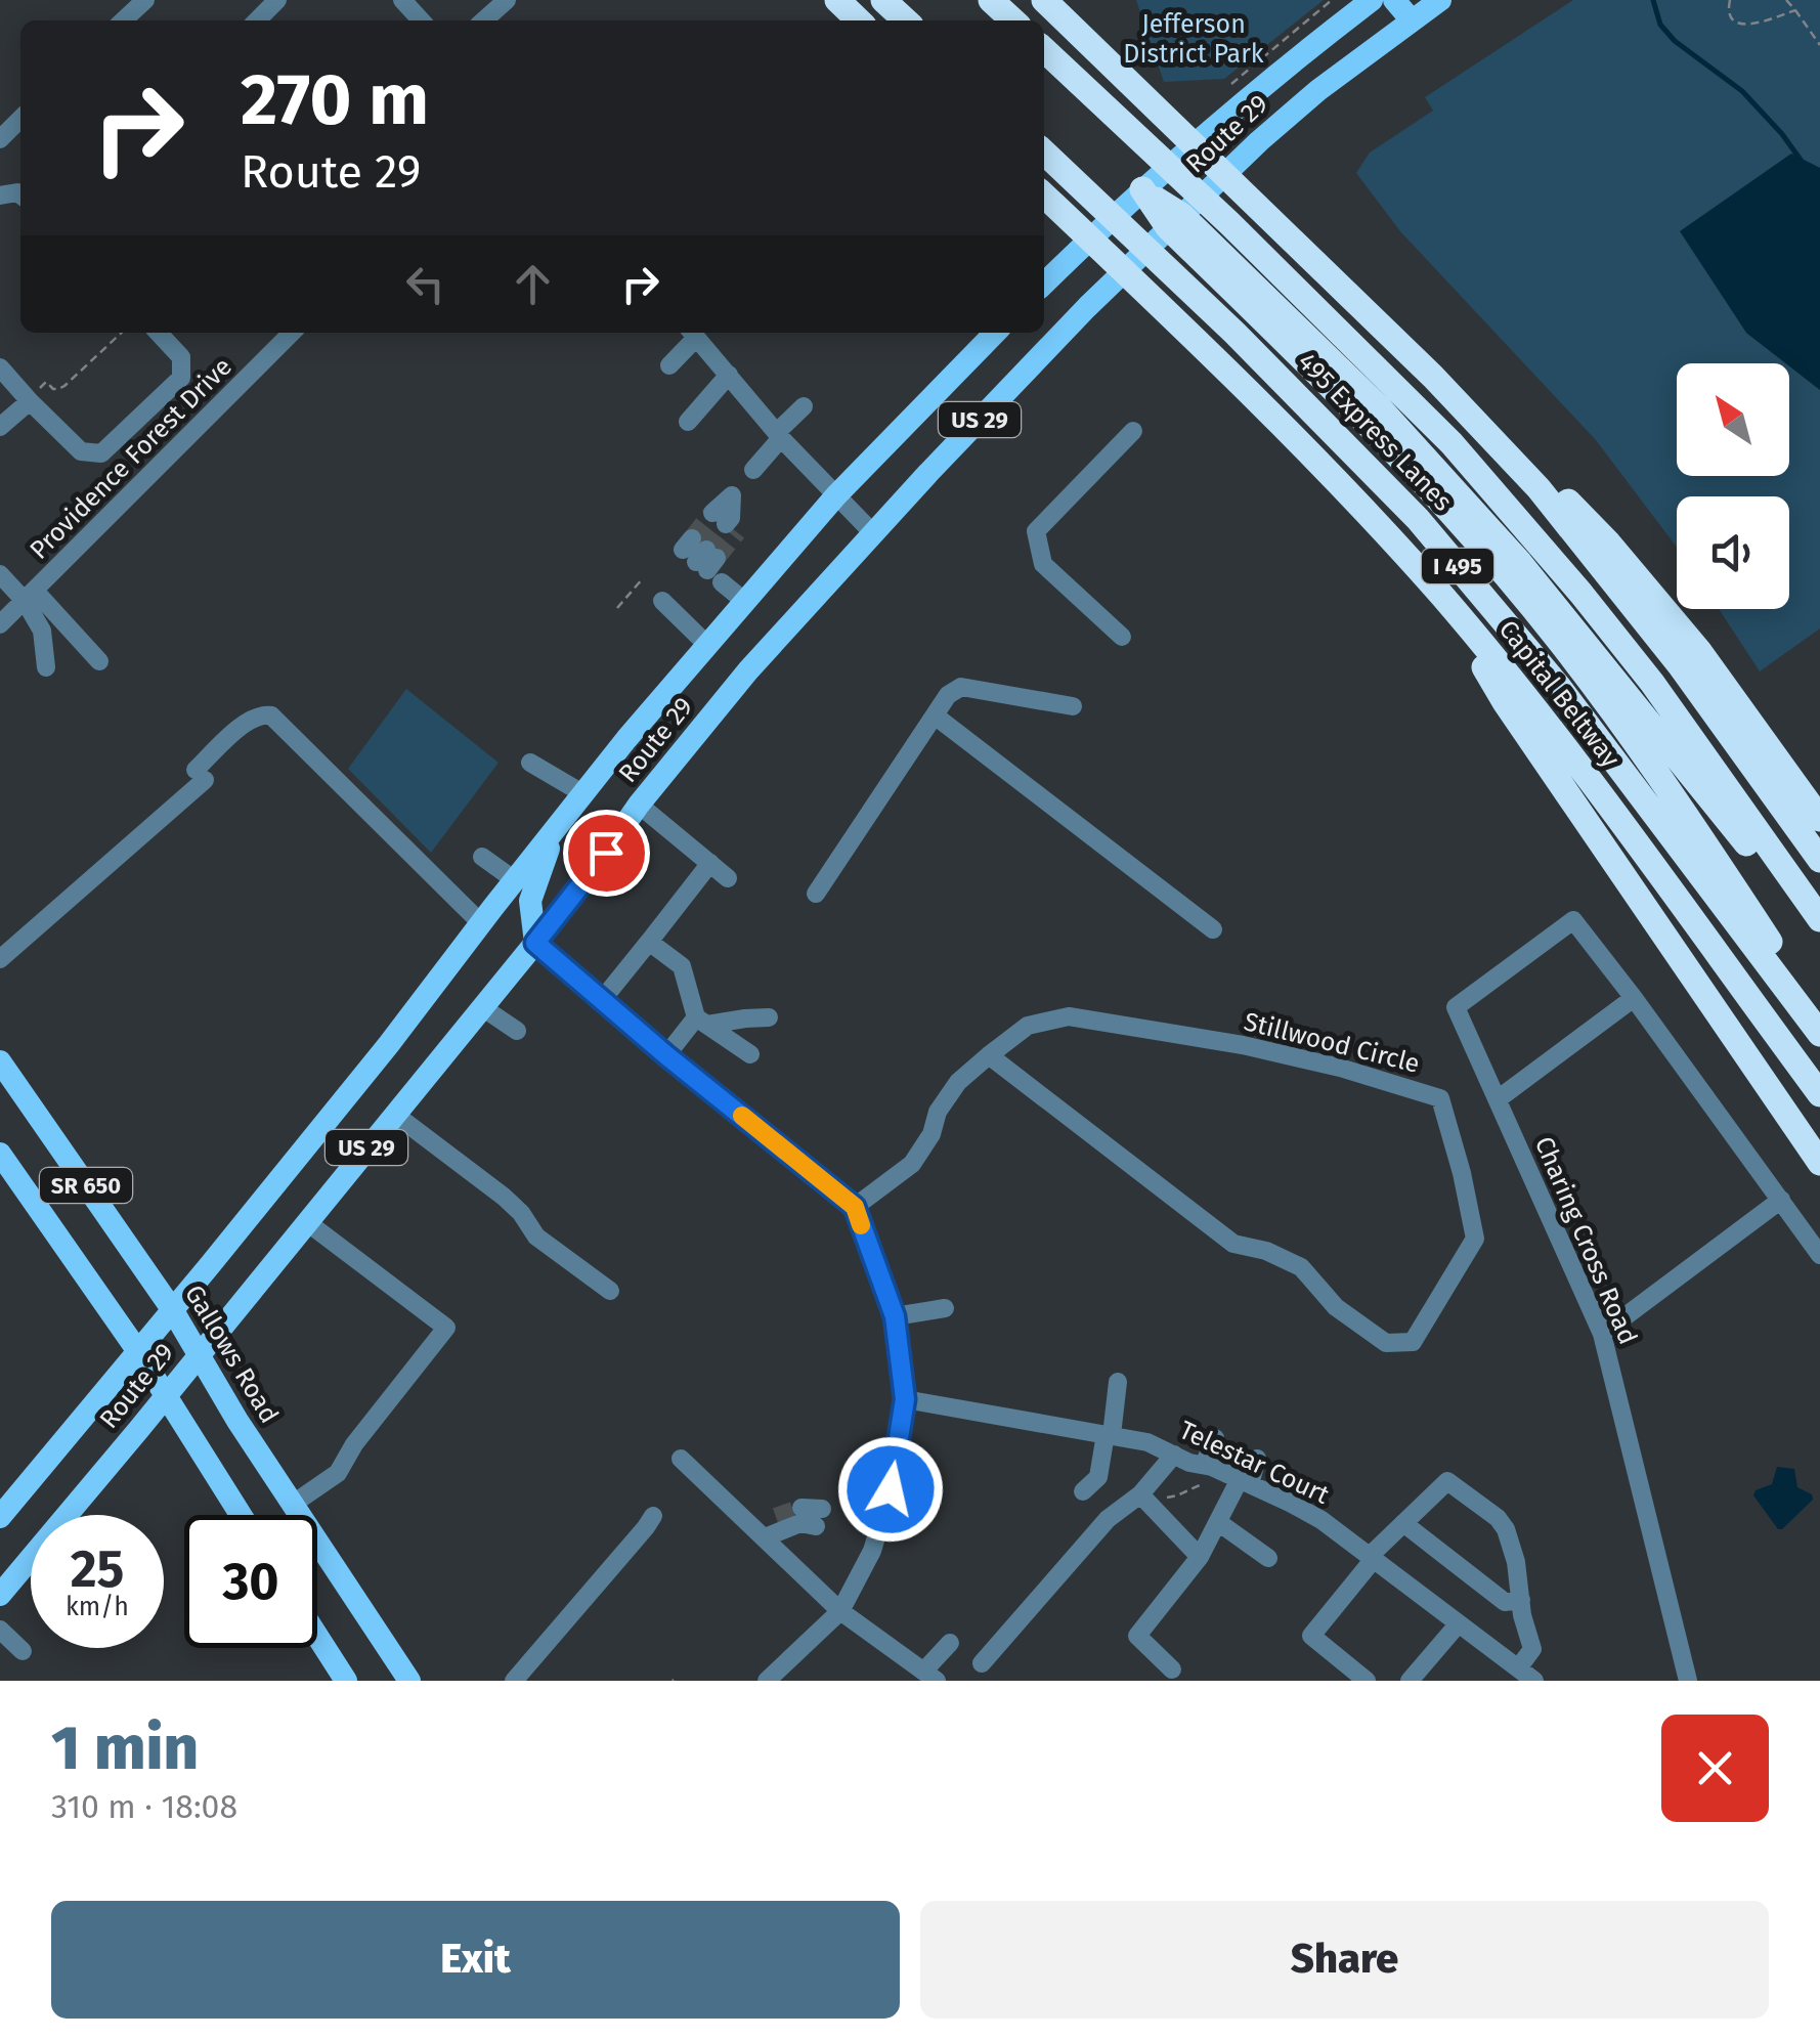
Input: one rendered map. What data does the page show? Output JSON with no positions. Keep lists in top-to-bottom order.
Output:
{
  "streets": {
    "highway": ["495 Express Lanes", "I 495", "Capital Beltway"],
    "main road": [
      "Route 29",
      "US 29",
      "SR 650",
      "Gallows Road"
    ],
    "street": [
      "Providence Forest Drive",
      "Stillwood Circle",
      "Charing Cross Road",
      "Telestar Court"
    ]
  },
  "crossings": [
    ["Route 29", "SR 650"],
    ["Route 29", "Gallows Road"]
  ],
  "parks": ["Jefferson District Park"],
  "north": "top left",
  "page": {
    "turn": ["270 m", "Route 29"],
    "speed": "25 km/h",
    "limit": "30",
    "heading": ["1 min", "310 m · 18:08"],
    "buttons": ["Exit", "Share"]
  }
}
